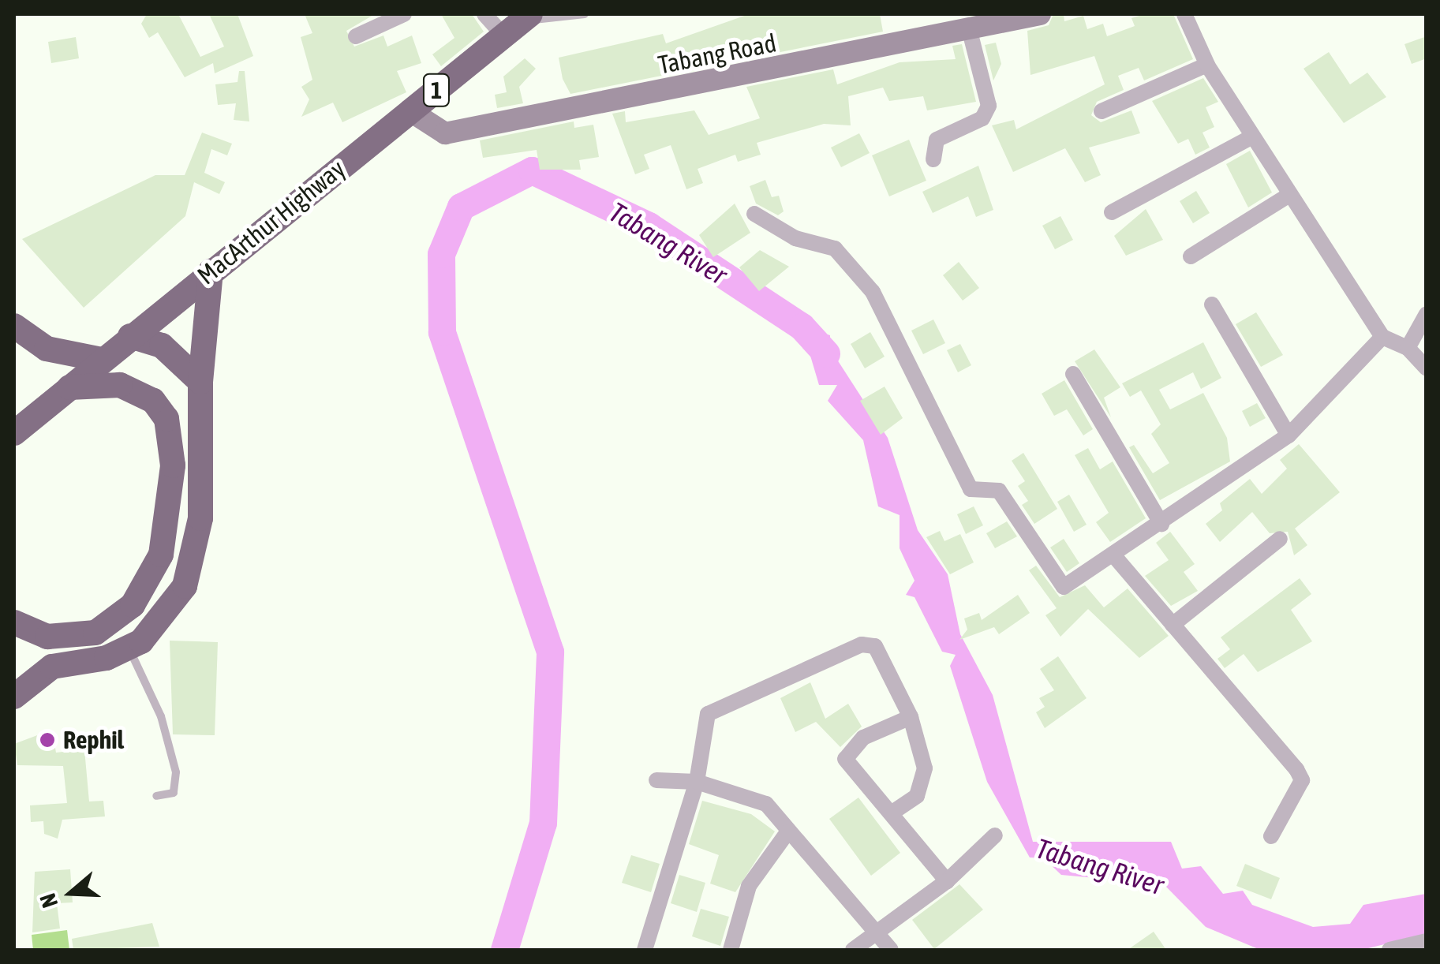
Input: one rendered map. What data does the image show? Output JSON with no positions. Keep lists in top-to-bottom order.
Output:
{
  "streets": {
    "highway": ["1", "MacArthur Highway"],
    "main road": ["Tabang Road"]
  },
  "crossings": [
    ["Tabang Road", "MacArthur Highway"]
  ],
  "water": ["Tabang River"],
  "places": ["Rephil"],
  "north": "left"
}
